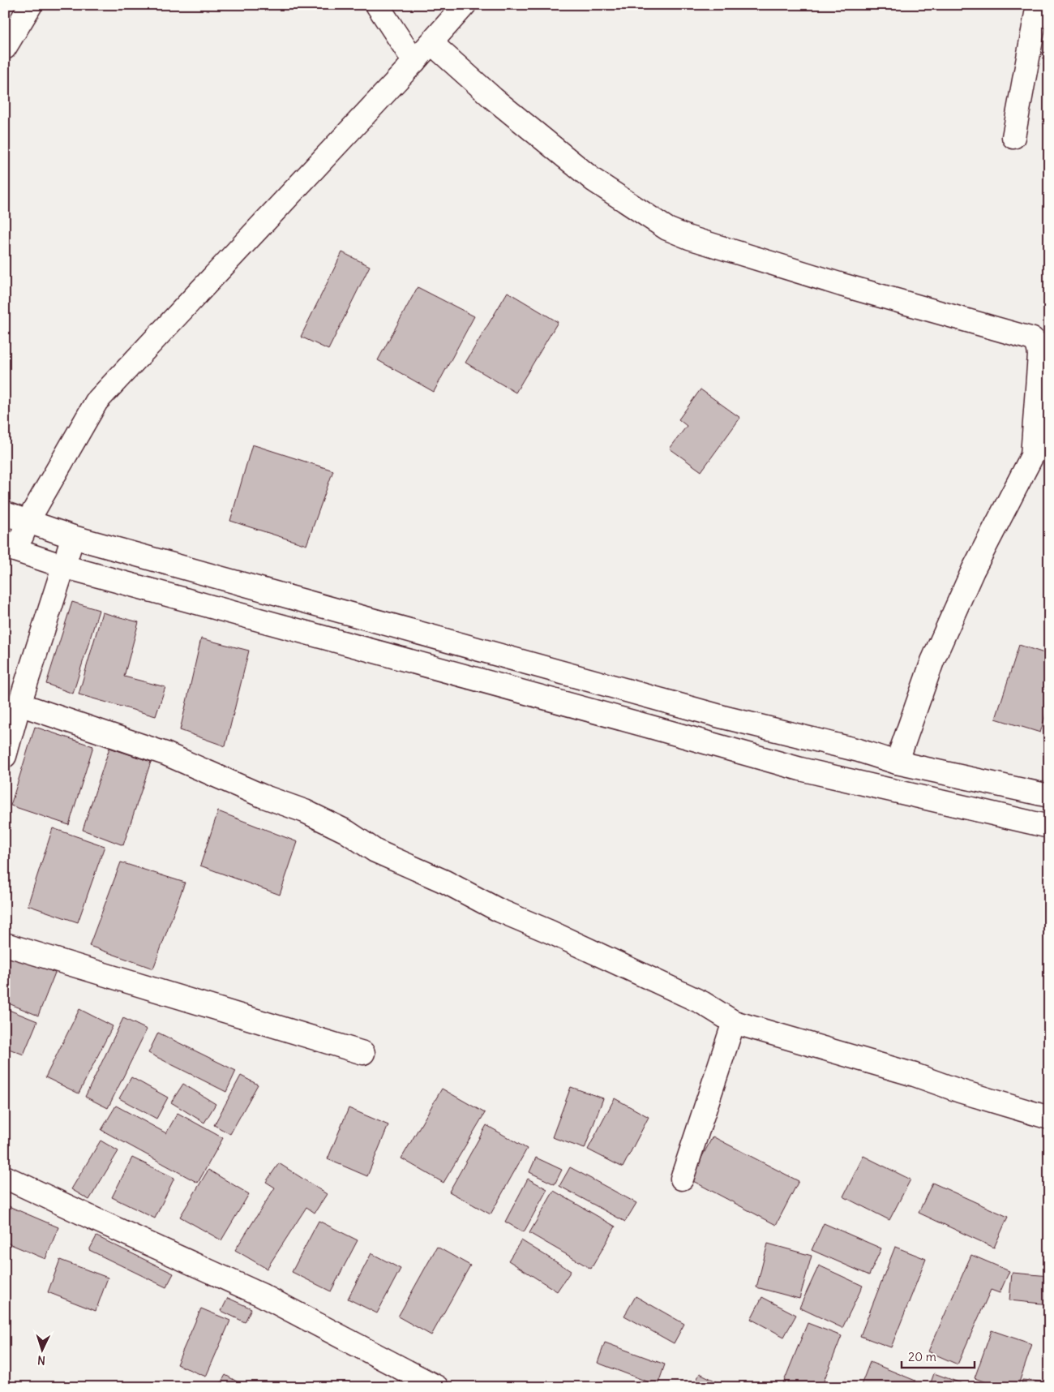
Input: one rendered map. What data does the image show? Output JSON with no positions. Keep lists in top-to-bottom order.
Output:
{
  "scale_bar": "20 m",
  "north": "bottom"
}
